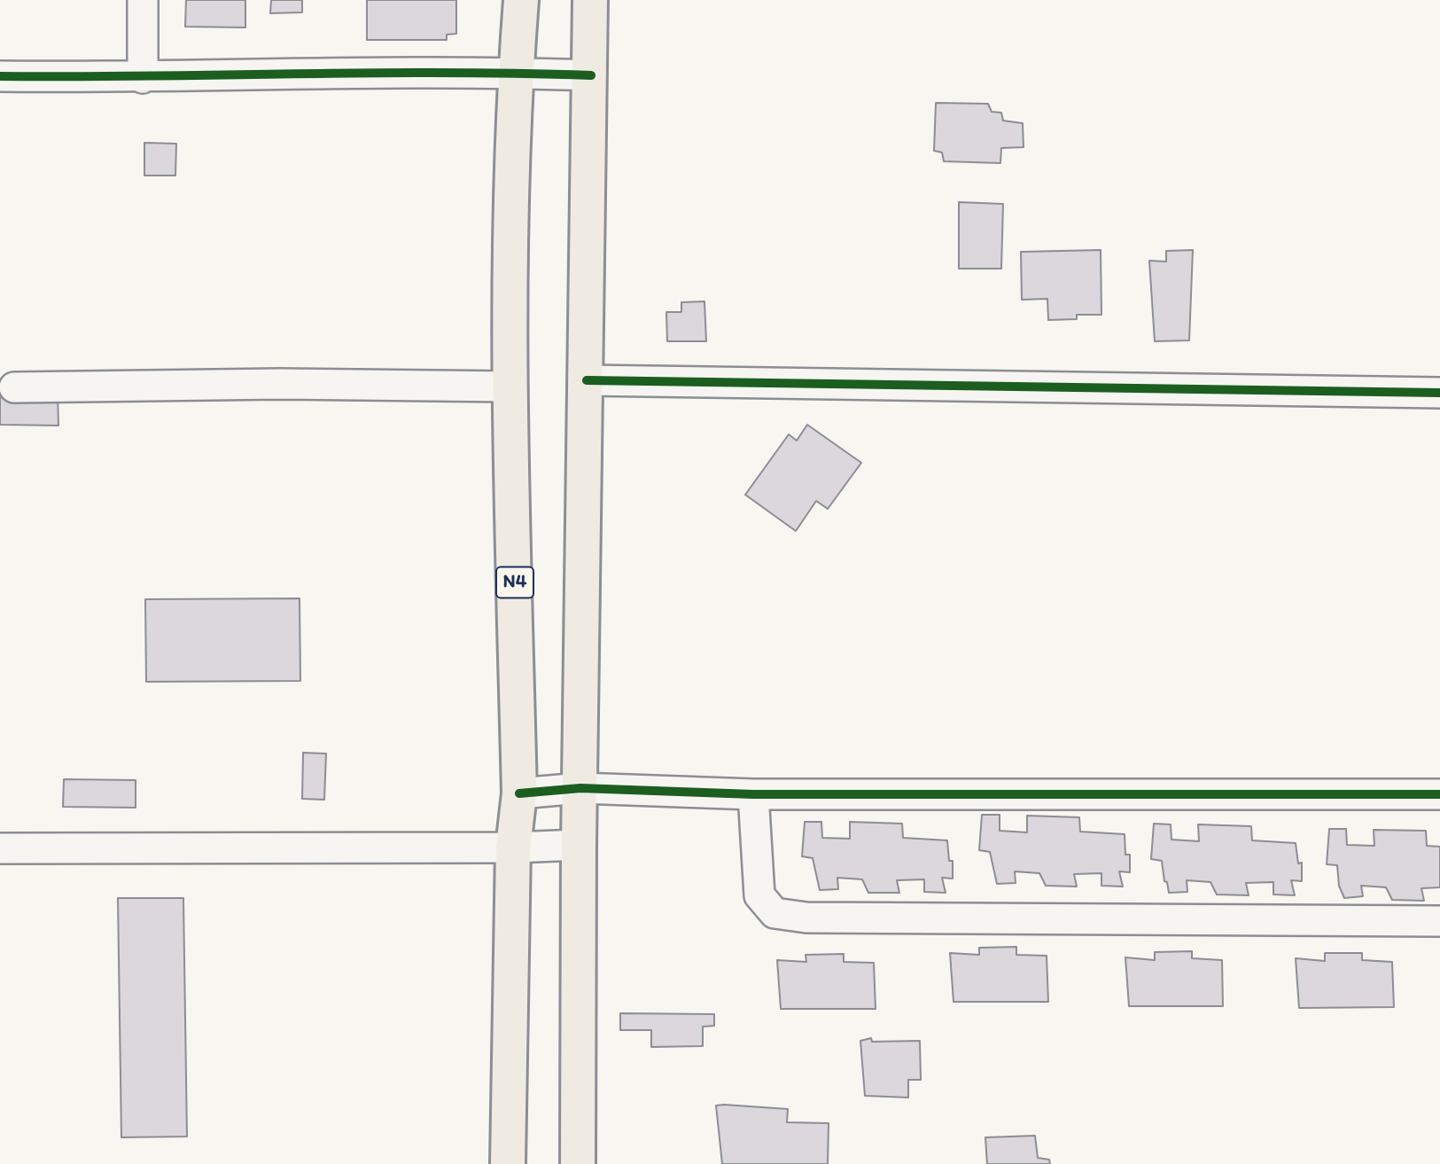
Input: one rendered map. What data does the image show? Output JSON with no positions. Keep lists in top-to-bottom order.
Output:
{
  "streets": {
    "highway": ["N4"]
  }
}
